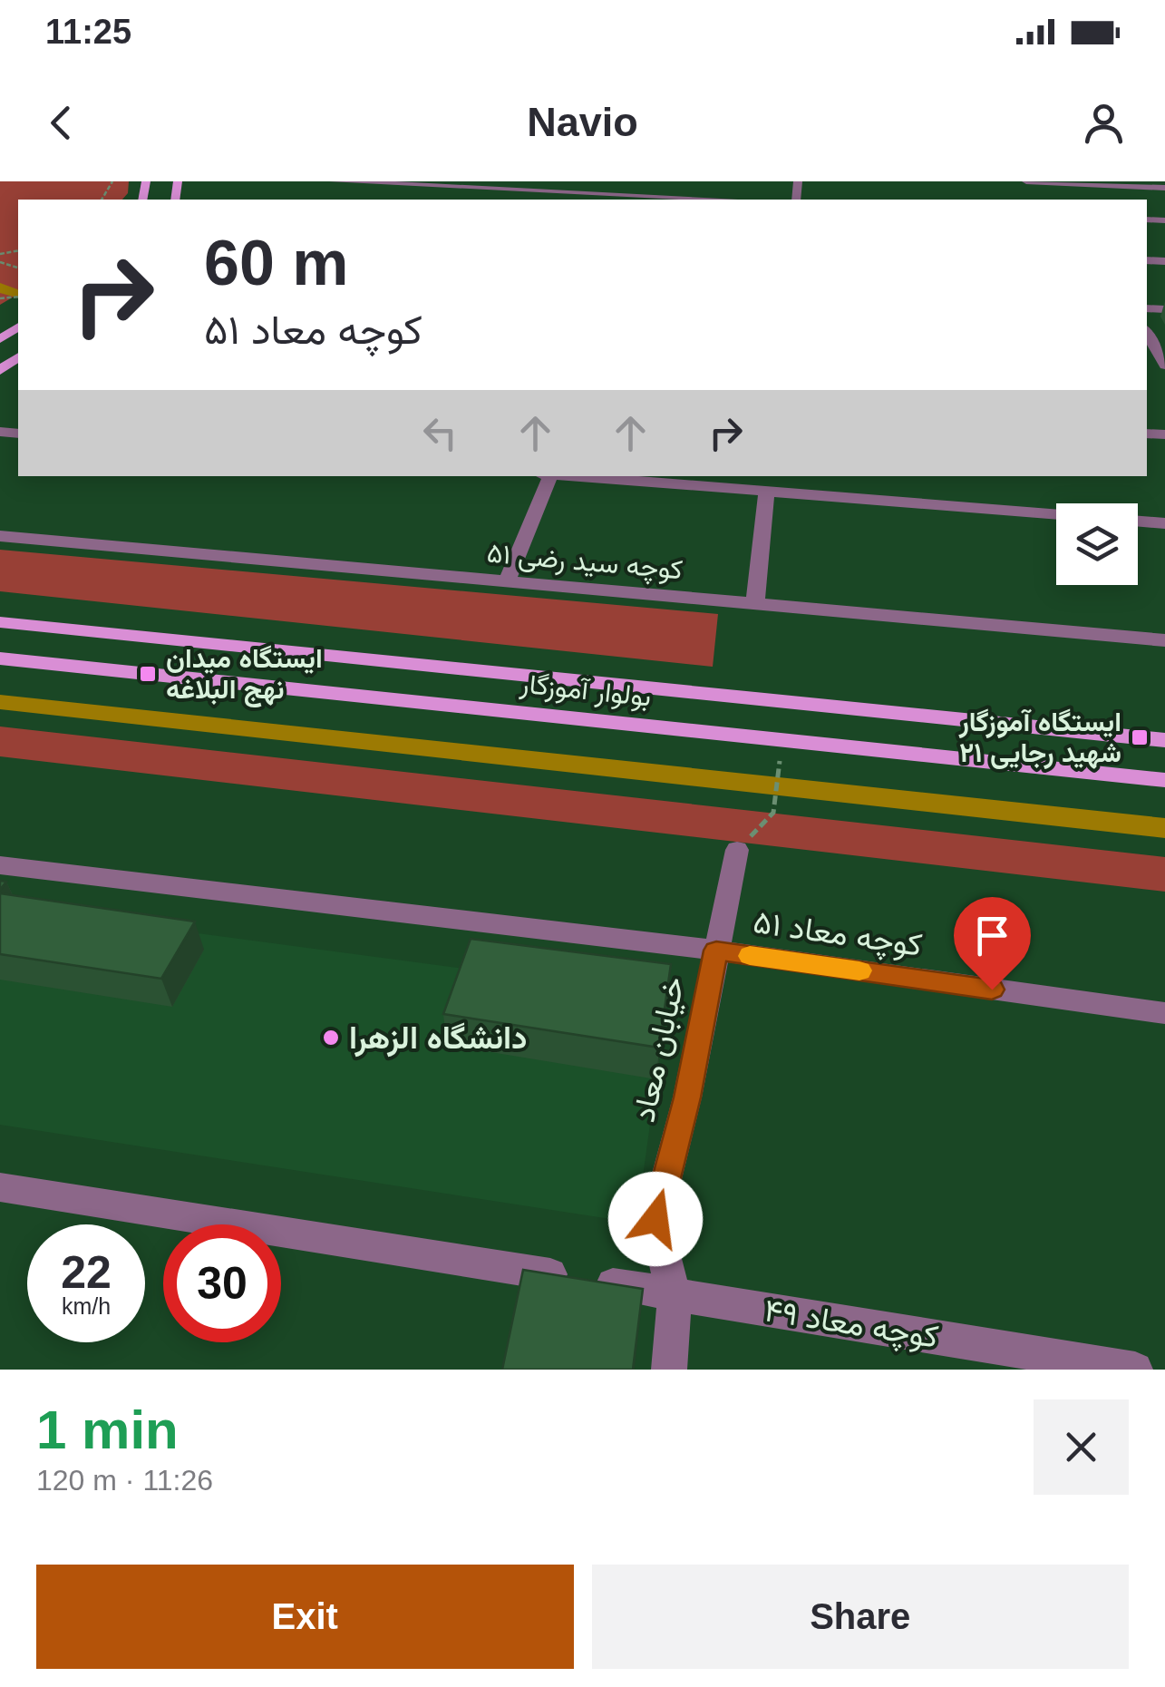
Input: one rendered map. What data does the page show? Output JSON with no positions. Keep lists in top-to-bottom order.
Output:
{
  "streets": {
    "main road": ["بولوار آموزگار"],
    "street": [
      "کوچه سید رضی ۵۱",
      "کوچه معاد ۵۱",
      "خیابان معاد",
      "کوچه معاد ۴۹"
    ]
  },
  "crossings": [
    ["کوچه معاد ۵۱", "خیابان معاد"],
    ["خیابان معاد", "کوچه معاد ۴۹"]
  ],
  "places": {
    "transit": ["ایستگاه میدان نهج البلاغه", "ایستگاه آموزگار شهید رجایی ۲۱"],
    "other": ["دانشگاه الزهرا"]
  },
  "page": {
    "status": "11:25",
    "header": "Navio",
    "turn": ["60 m", "کوچه معاد ۵۱"],
    "speed": "22 km/h",
    "limit": "30",
    "heading": ["1 min", "120 m · 11:26"],
    "buttons": ["Exit", "Share"]
  }
}
